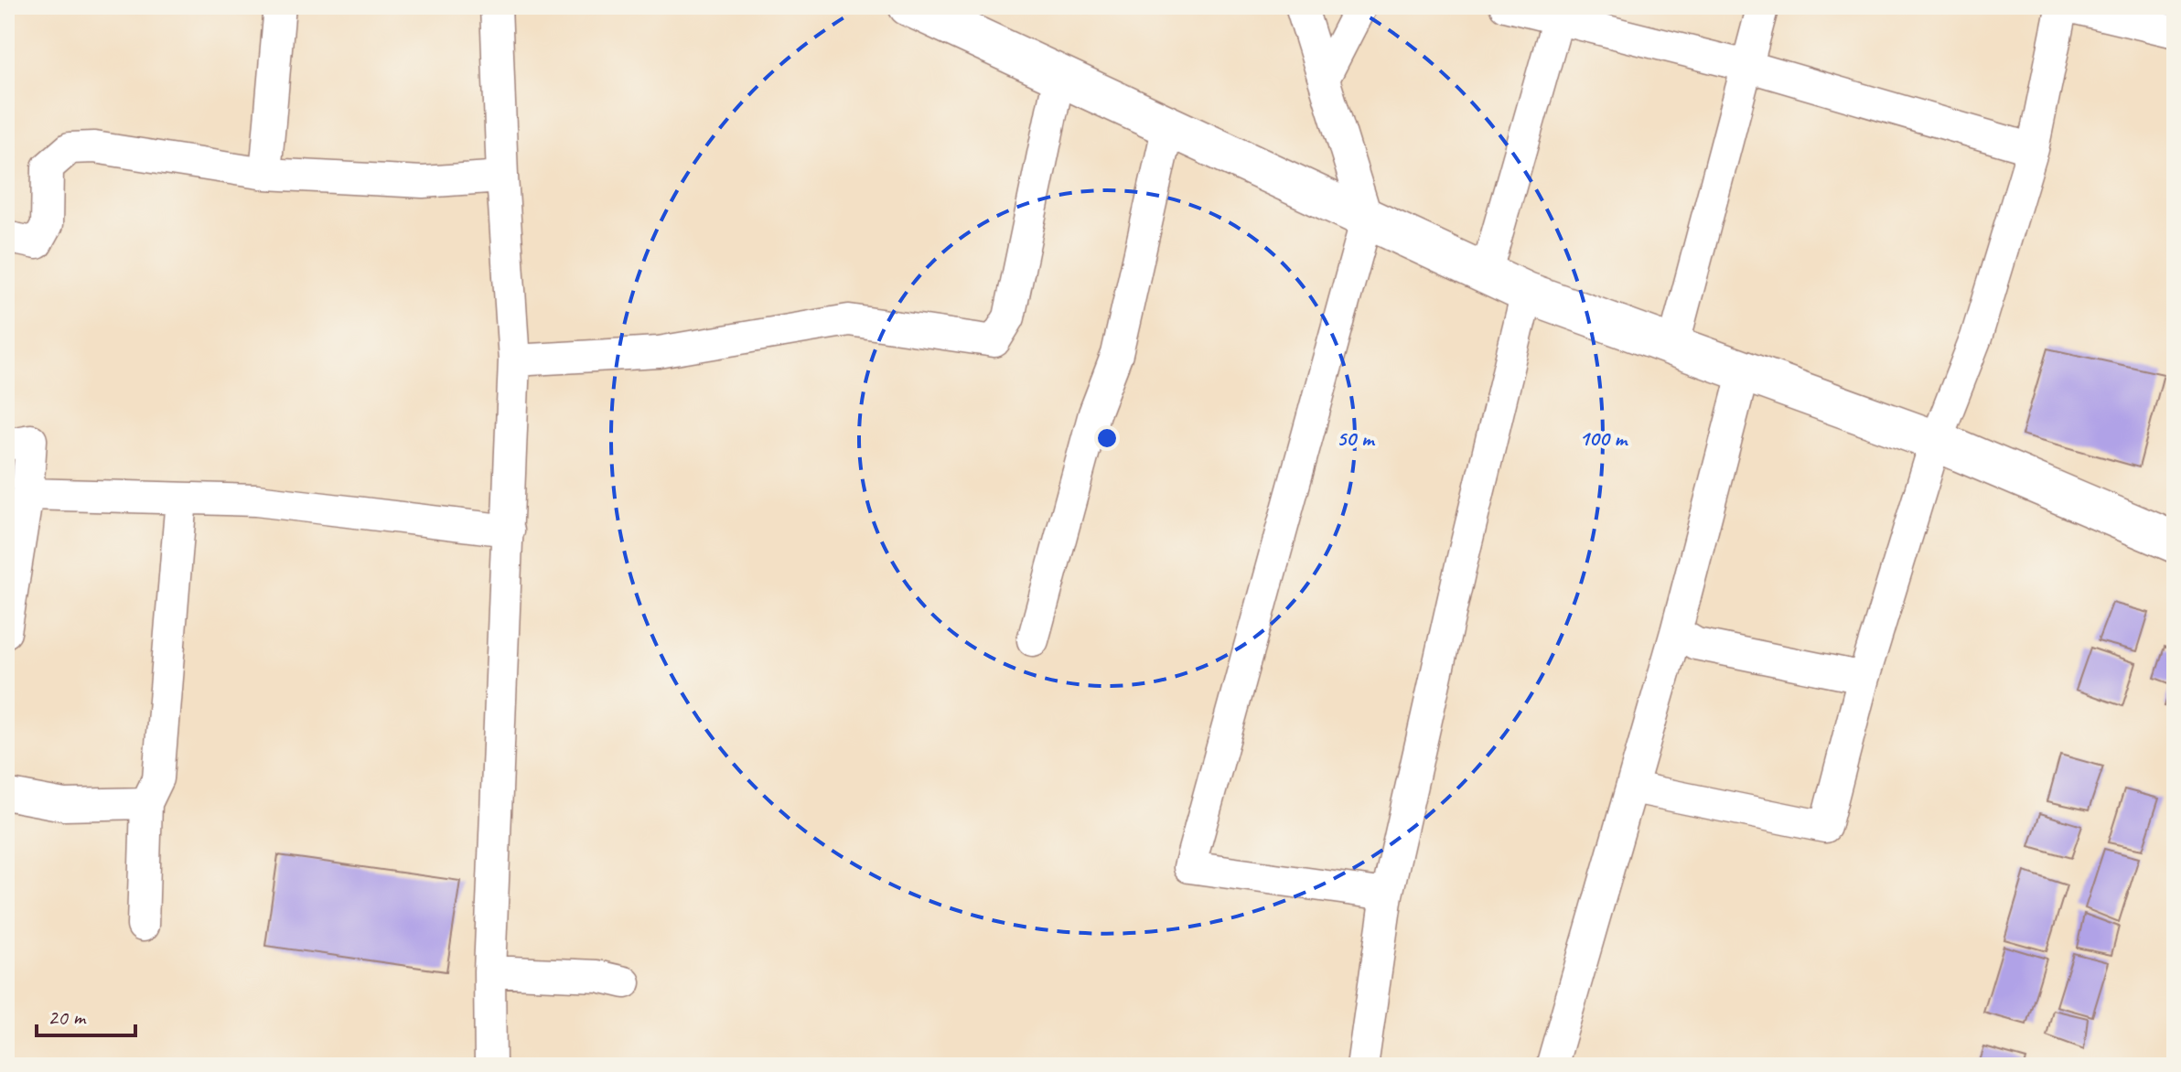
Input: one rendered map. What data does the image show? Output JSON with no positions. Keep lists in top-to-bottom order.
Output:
{
  "scale_bar": "20 m",
  "rings": ["50 m", "100 m"]
}
